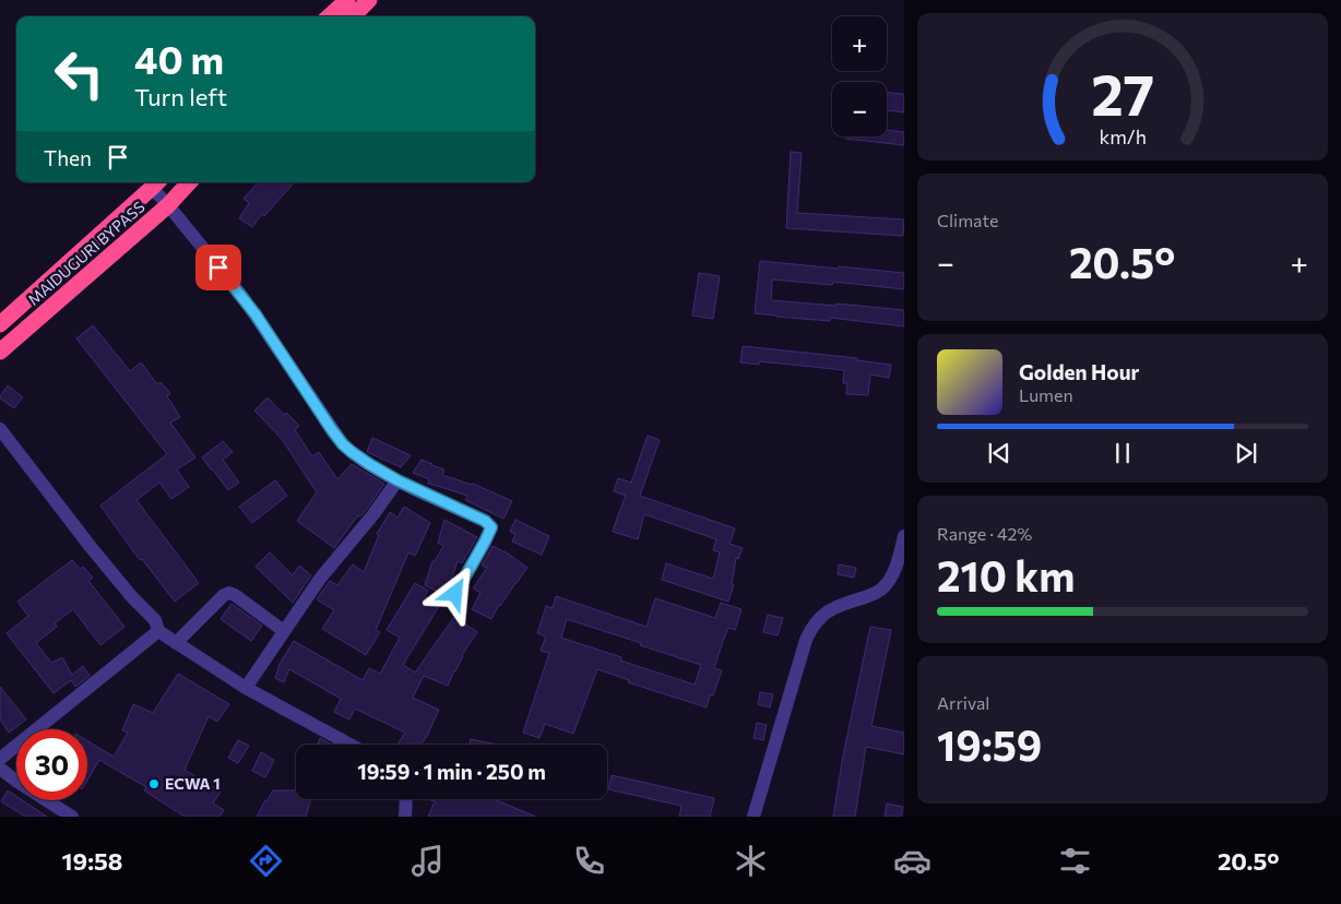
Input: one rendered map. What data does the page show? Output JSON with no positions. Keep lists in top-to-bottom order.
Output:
{
  "streets": {
    "highway": ["MAIDUGURI BYPASS"]
  },
  "places": ["ECWA 1"],
  "page": {
    "map_buttons": ["+", "−"],
    "turn": ["40 m", "Turn left"],
    "then": "Then",
    "tile": [
      "Climate",
      ["Range · 42%", "210 km"],
      ["Arrival", "19:59"]
    ],
    "heat": ["−", "20.5°", "+"],
    "song": ["Golden Hour", "Lumen"],
    "limit": "30",
    "trip": "19:59 · 1 min · 250 m",
    "tabs": ["19:58", "20.5°"],
    "gauge": ["27", "km/h"]
  }
}
